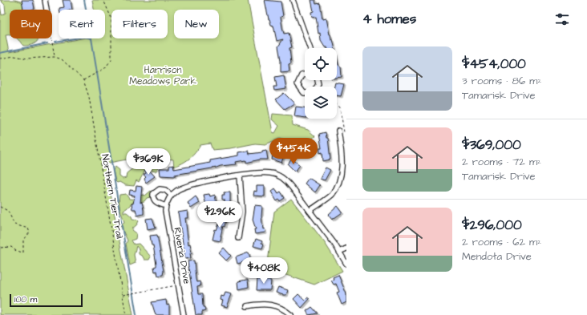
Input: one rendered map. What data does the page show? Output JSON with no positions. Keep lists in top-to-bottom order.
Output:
{
  "streets": {
    "street": ["Riveria Drive"],
    "path": ["Northern Tier Trail"]
  },
  "parks": ["Harrison Meadows Park"],
  "scale_bar": "100 m",
  "page": {
    "heading": "4 homes",
    "chip": [
      "Buy",
      "Rent",
      "Filters",
      "New"
    ],
    "list": [
      {
        "name": "$454,000",
        "note": "3 rooms · 86 m² · Tamarisk Drive"
      },
      {
        "name": "$369,000",
        "note": "2 rooms · 72 m² · Tamarisk Drive"
      },
      {
        "name": "$296,000",
        "note": "2 rooms · 62 m² · Mendota Drive"
      }
    ],
    "price": [
      "$454K",
      "$369K",
      "$296K",
      "$408K"
    ],
    "scale": "100 m"
  }
}
